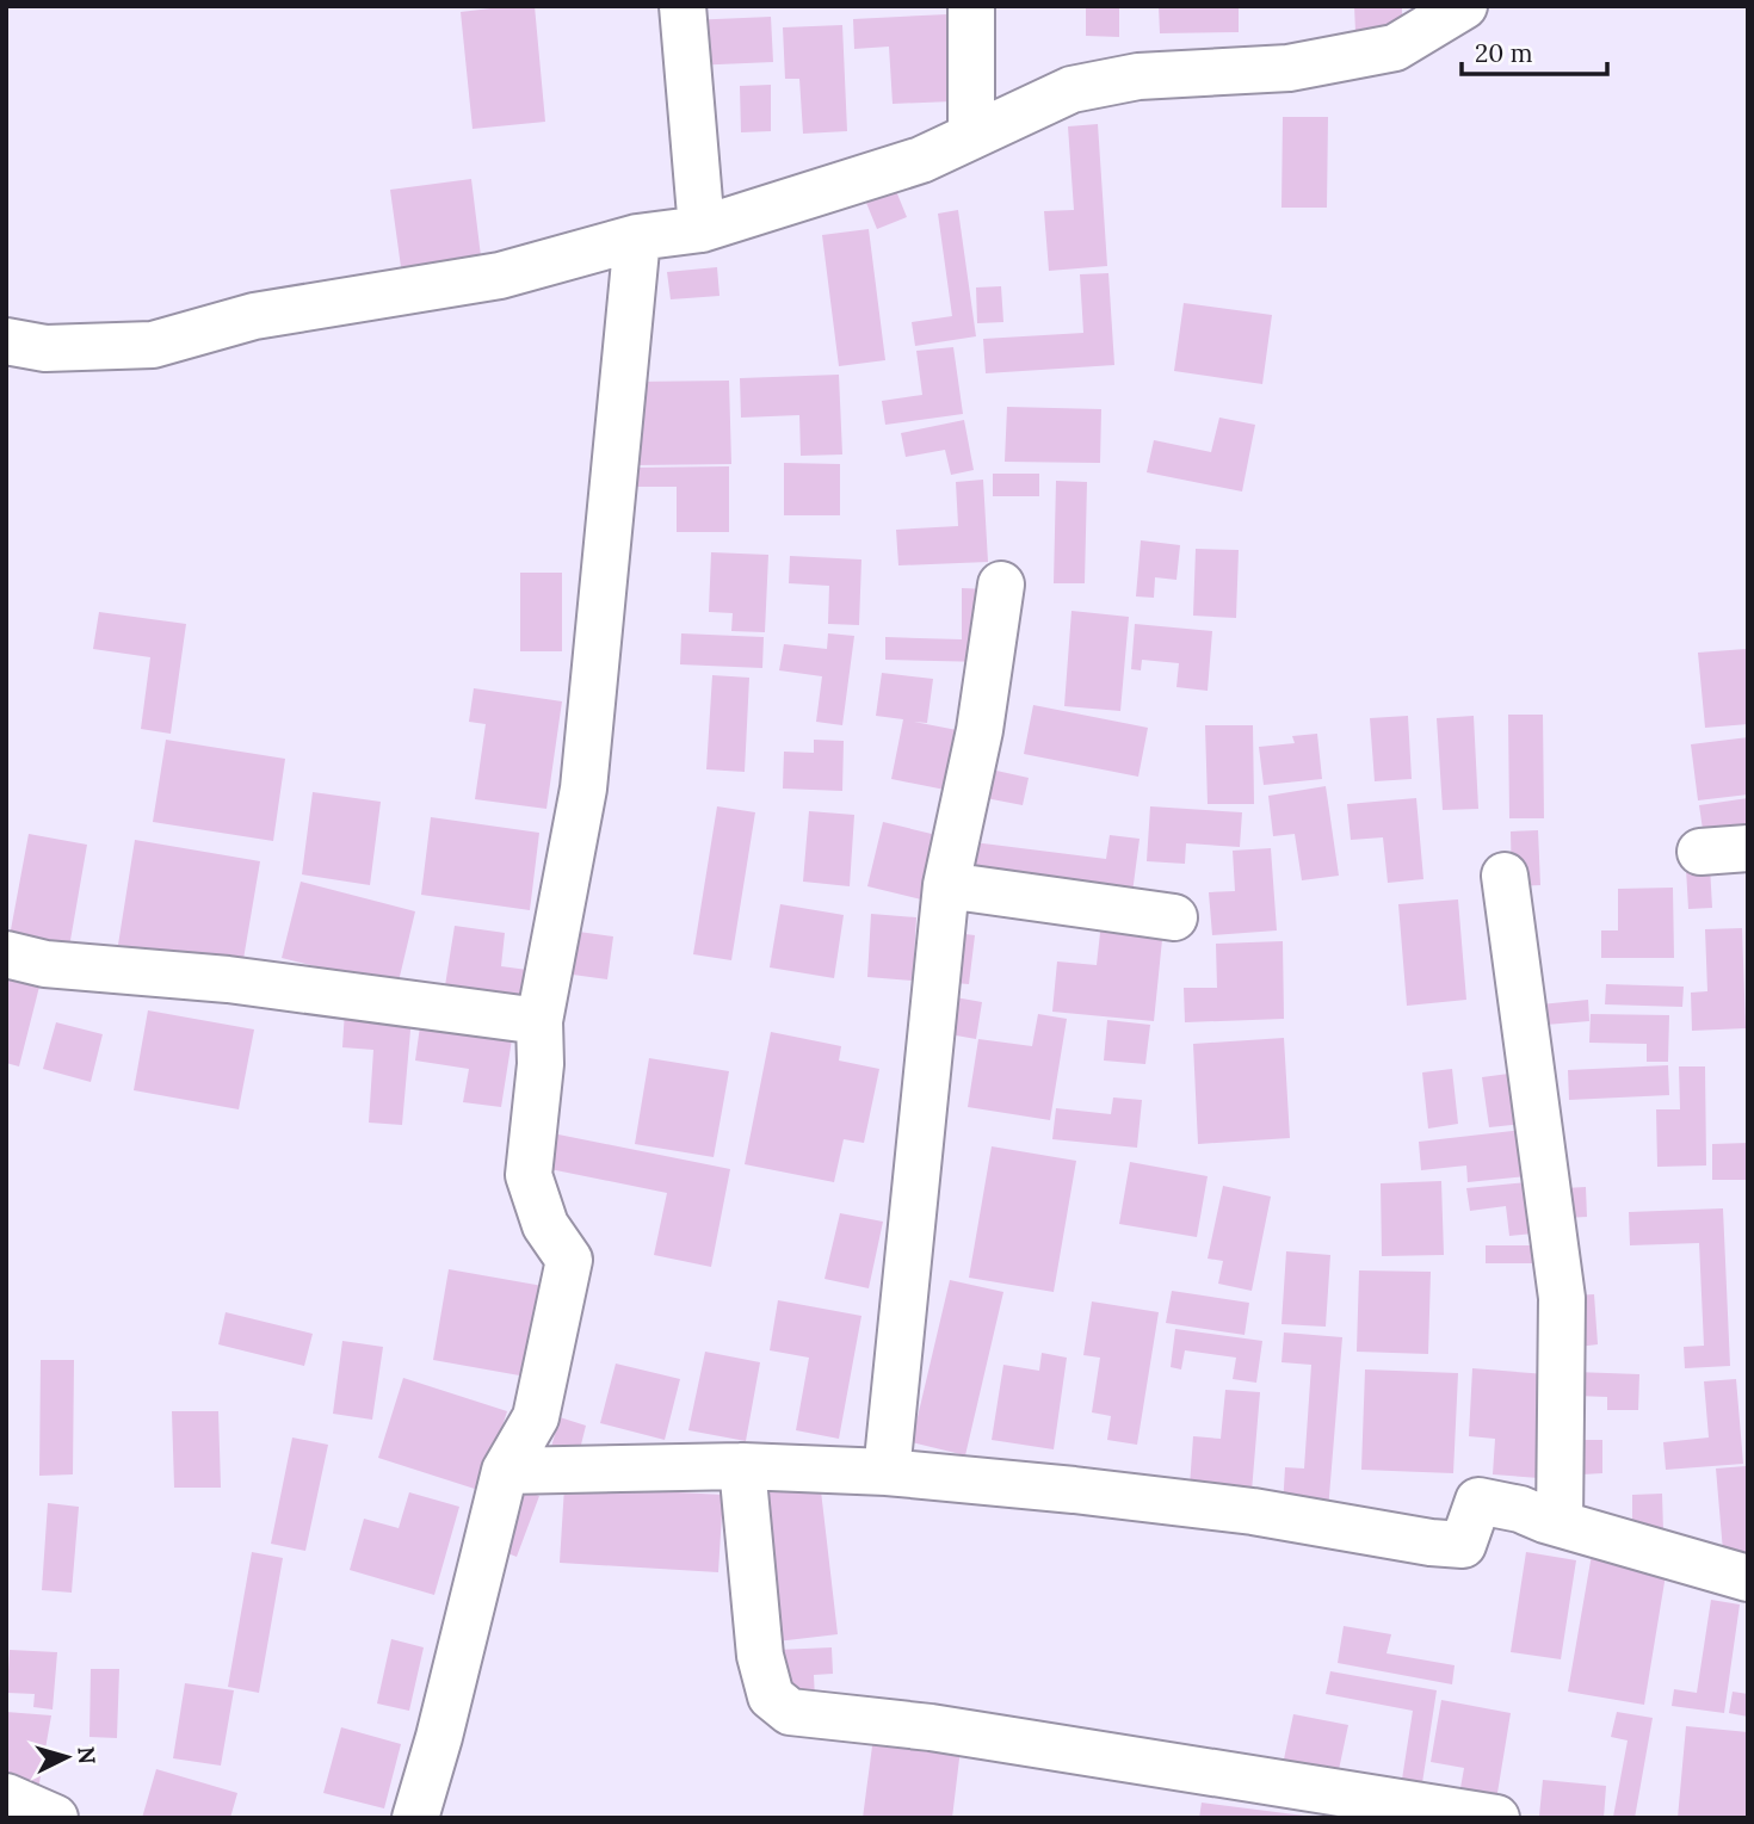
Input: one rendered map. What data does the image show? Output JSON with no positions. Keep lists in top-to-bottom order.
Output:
{
  "scale_bar": "20 m",
  "north": "right"
}
